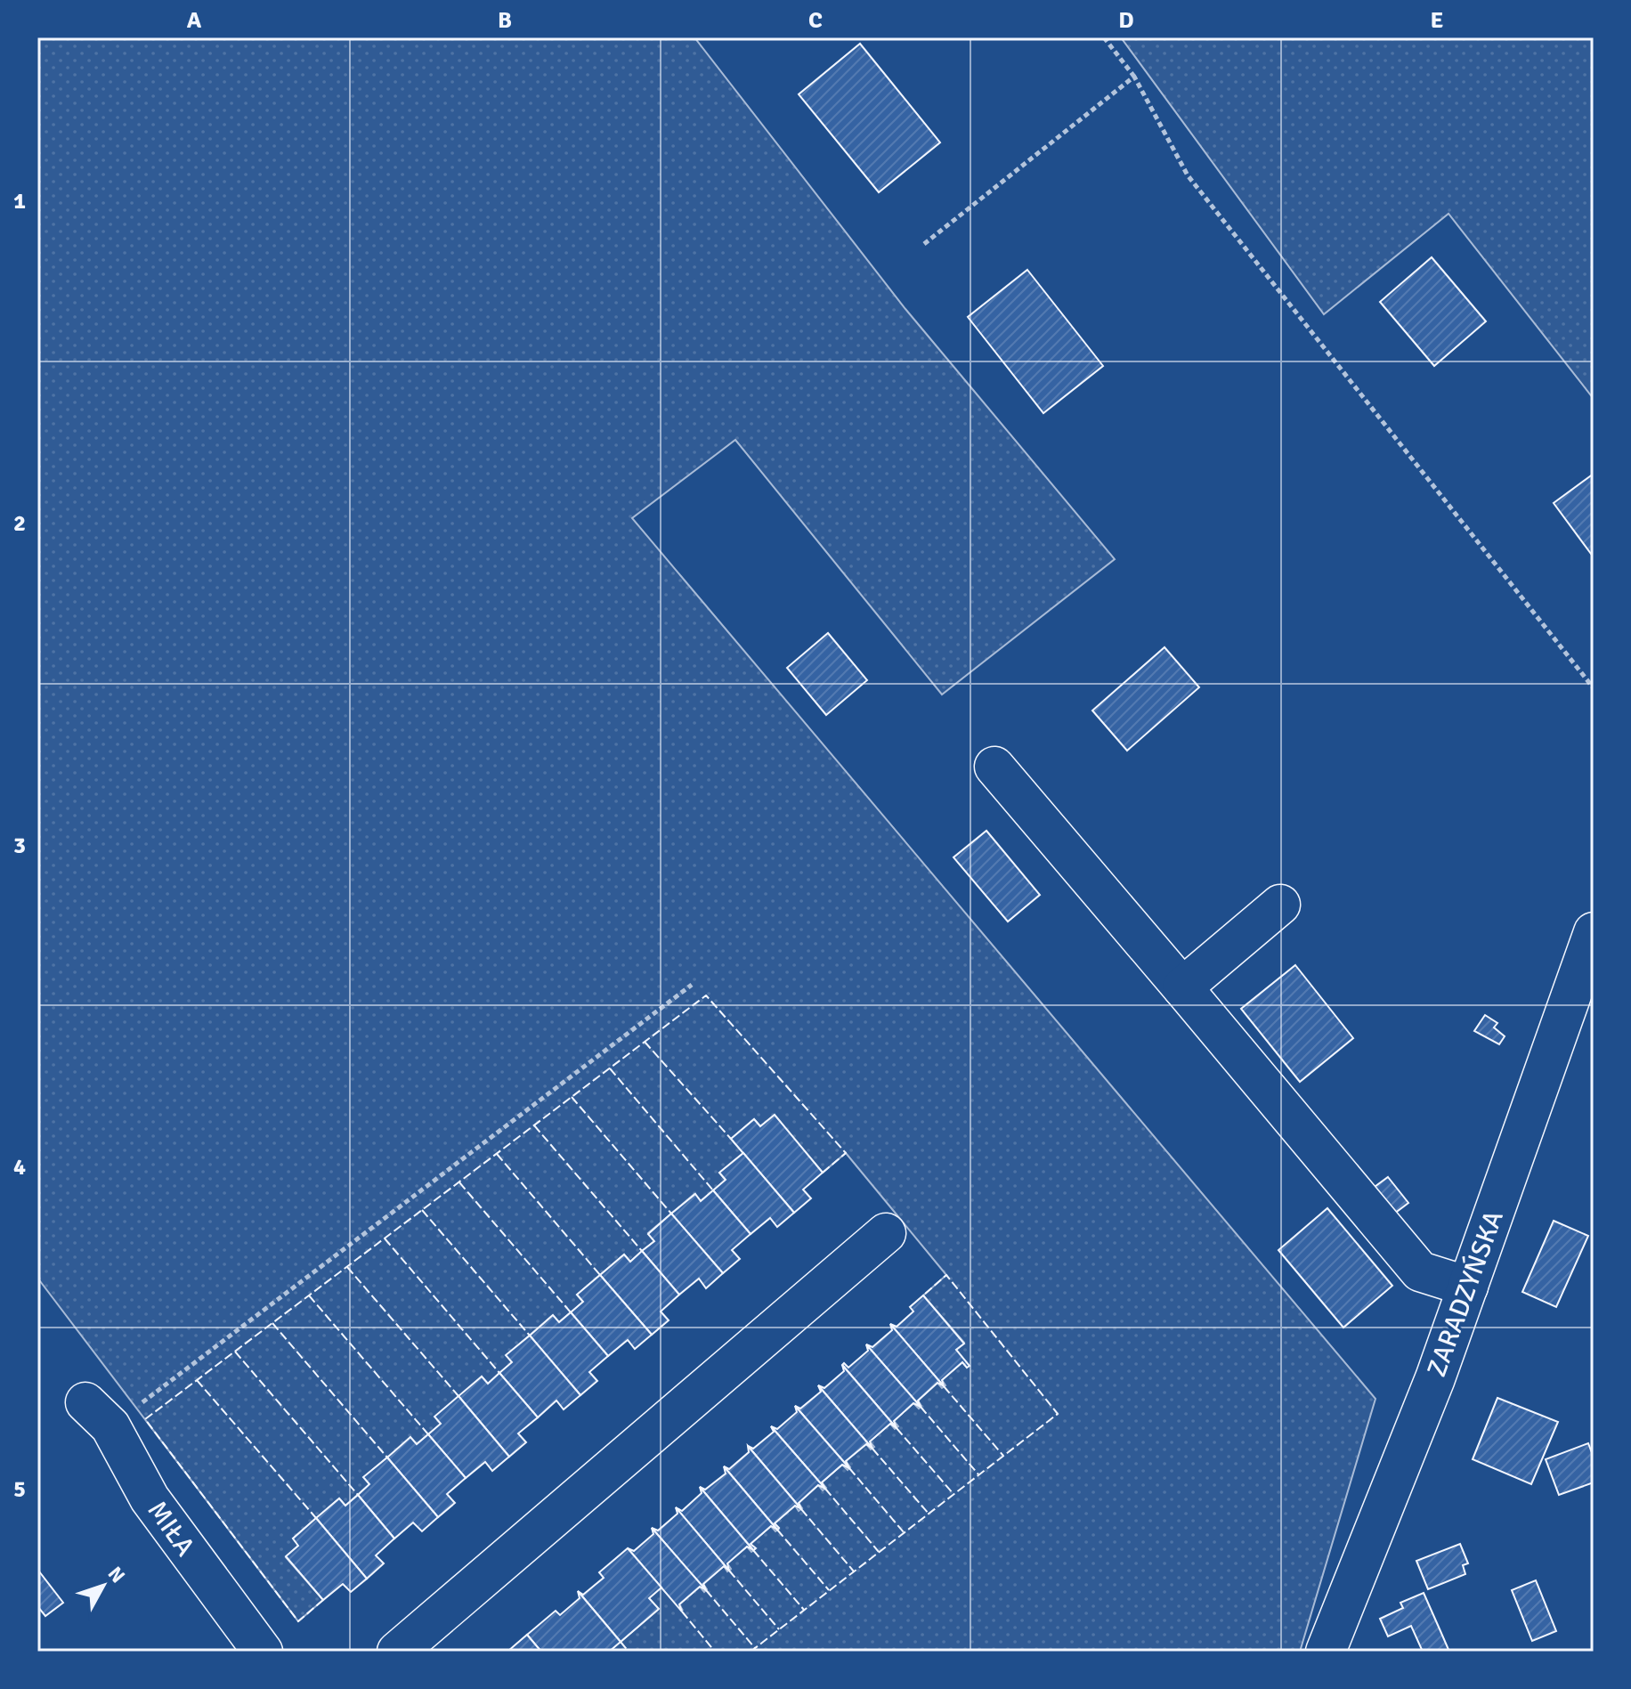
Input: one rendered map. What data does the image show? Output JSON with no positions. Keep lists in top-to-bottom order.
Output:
{
  "streets": {
    "street": ["ZARADZYŃSKA", "MIŁA"]
  },
  "north": "top right",
  "grid": {
    "columns": [
      "A",
      "B",
      "C",
      "D",
      "E"
    ],
    "rows": [
      "1",
      "2",
      "3",
      "4",
      "5"
    ]
  }
}
